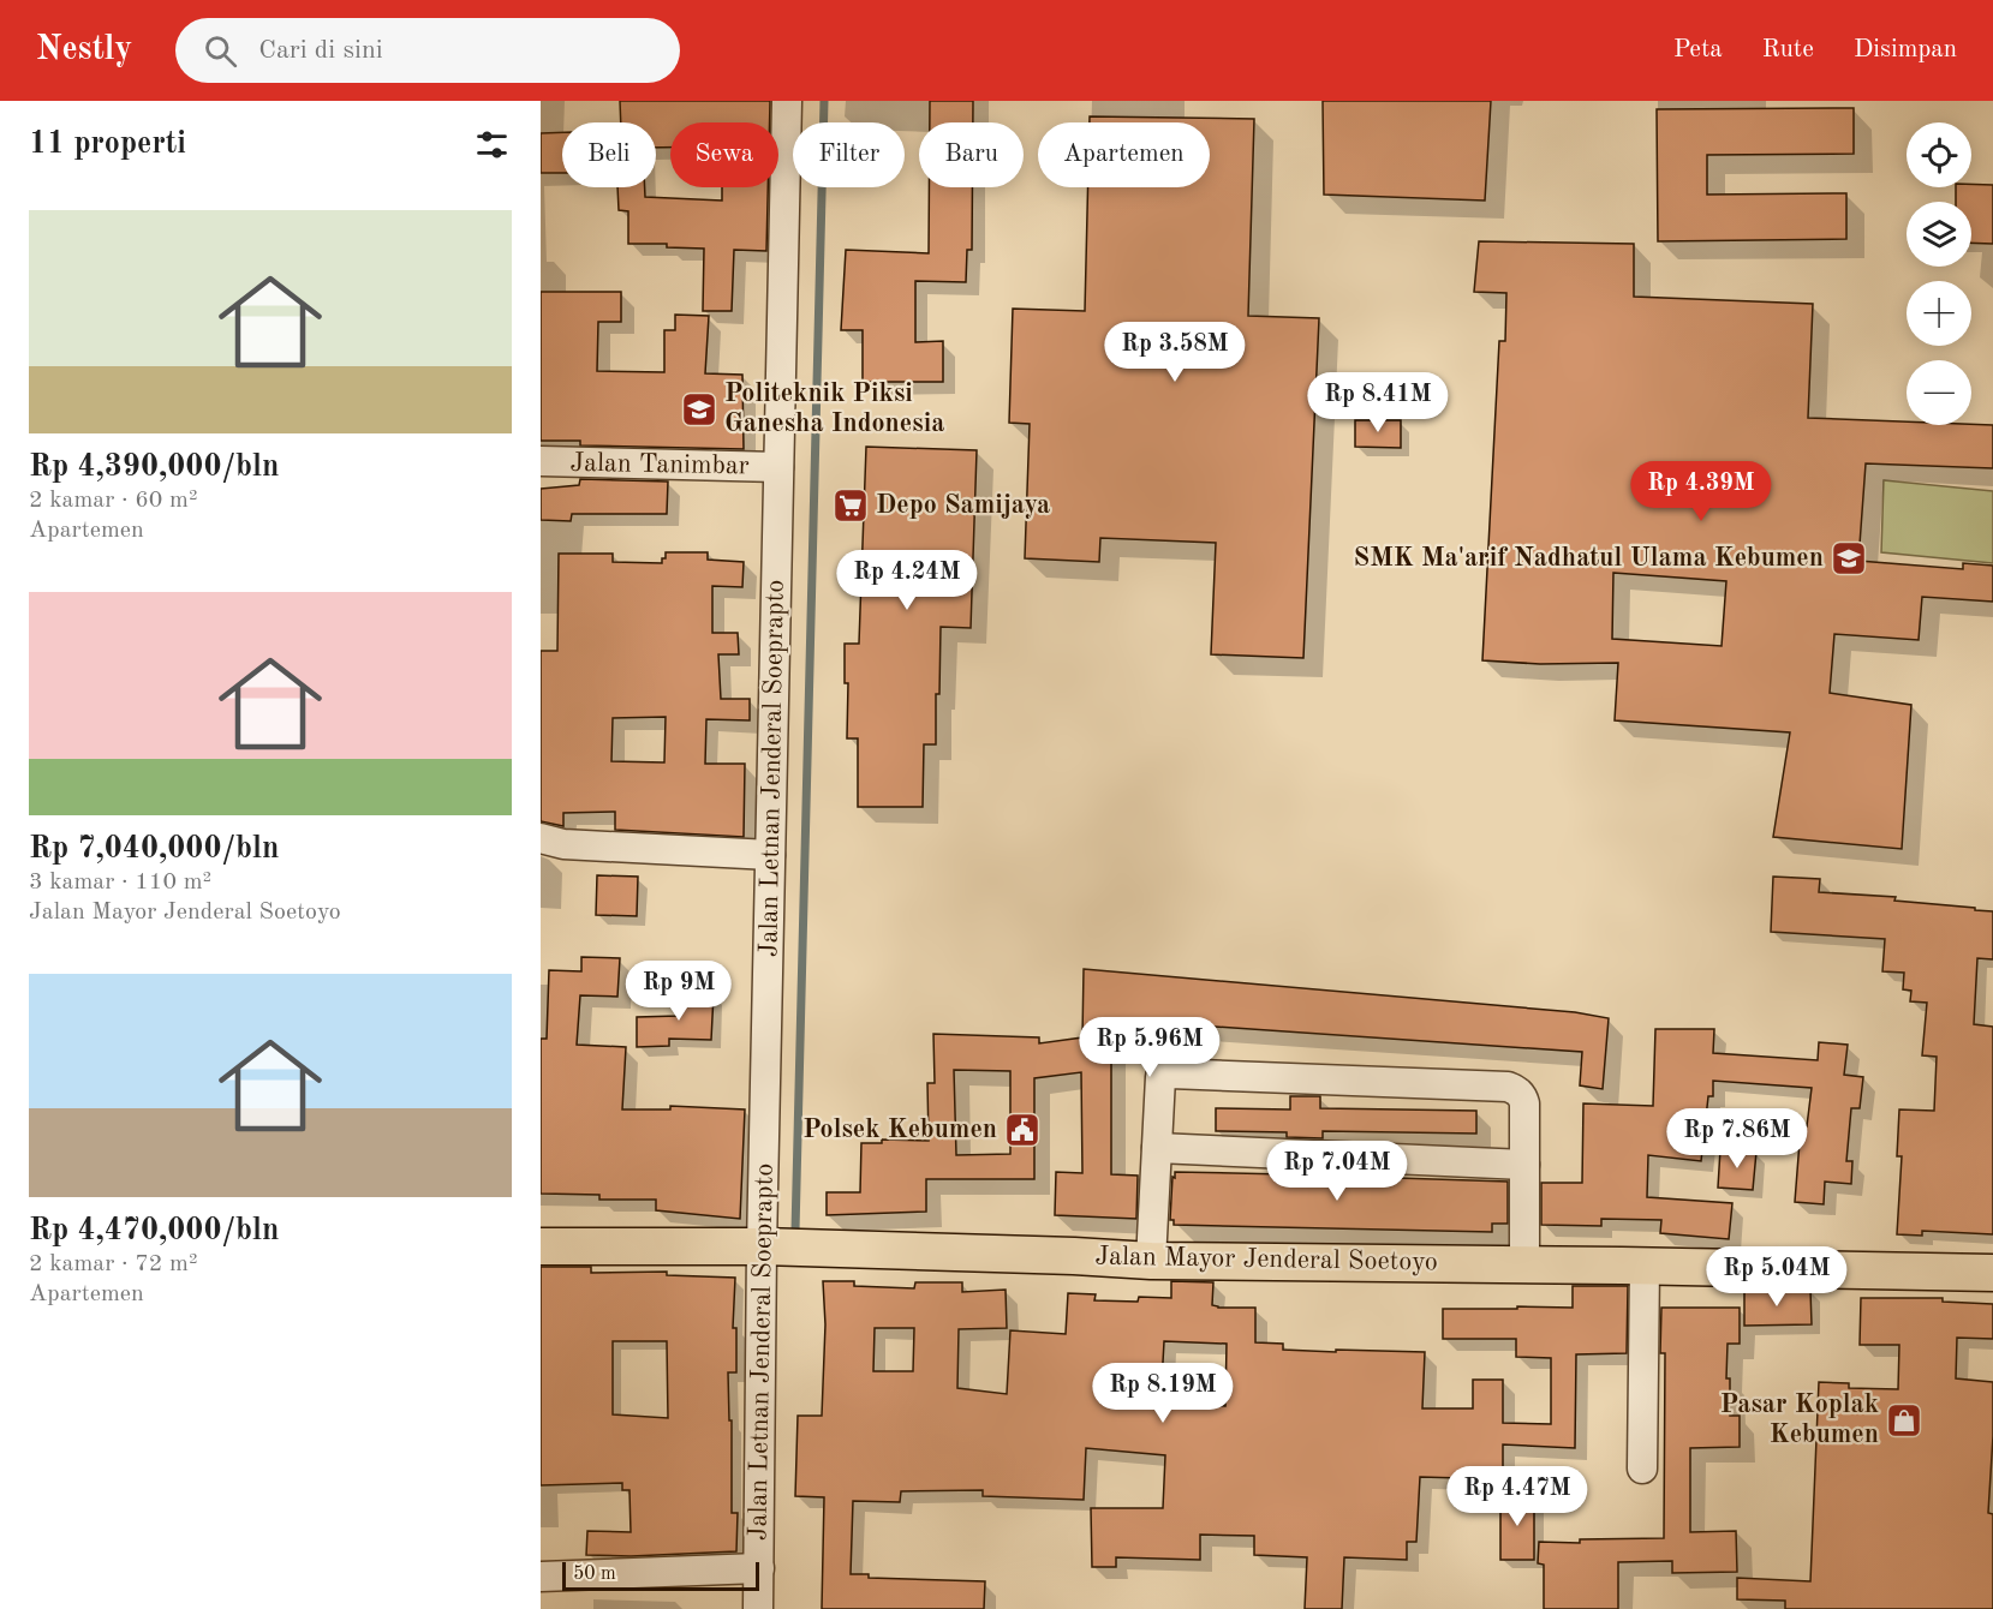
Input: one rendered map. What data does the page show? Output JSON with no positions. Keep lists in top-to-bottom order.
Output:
{
  "streets": {
    "main road": ["Jalan Mayor Jenderal Soetoyo"],
    "street": ["Jalan Tanimbar", "Jalan Letnan Jenderal Soeprapto"]
  },
  "crossings": [
    ["Jalan Tanimbar", "Jalan Letnan Jenderal Soeprapto"],
    ["Jalan Letnan Jenderal Soeprapto", "Jalan Mayor Jenderal Soetoyo"]
  ],
  "places": {
    "school or university": ["Politeknik Piksi Ganesha Indonesia", "SMK Ma'arif Nadhatul Ulama Kebumen"],
    "supermarket": ["Depo Samijaya"],
    "public building": ["Polsek Kebumen"],
    "shop": ["Pasar Koplak Kebumen"]
  },
  "scale_bar": "50 m",
  "page": {
    "header": "Nestly",
    "search": "Cari di sini",
    "nav": ["Peta", "Rute", "Disimpan"],
    "heading": "11 properti",
    "map_buttons": ["+", "−"],
    "chip": [
      "Beli",
      "Sewa",
      "Filter",
      "Baru",
      "Apartemen"
    ],
    "list": [
      {
        "name": "Rp 4,390,000/bln",
        "note": "2 kamar · 60 m² · Apartemen"
      },
      {
        "name": "Rp 7,040,000/bln",
        "note": "3 kamar · 110 m² · Jalan Mayor Jenderal Soetoyo"
      },
      {
        "name": "Rp 4,470,000/bln",
        "note": "2 kamar · 72 m² · Apartemen"
      }
    ],
    "price": [
      "Rp 3.58M",
      "Rp 8.41M",
      "Rp 4.39M",
      "Rp 4.24M",
      "Rp 9M",
      "Rp 5.96M",
      "Rp 7.86M",
      "Rp 7.04M",
      "Rp 5.04M",
      "Rp 8.19M",
      "Rp 4.47M"
    ],
    "scale": "50 m"
  }
}
